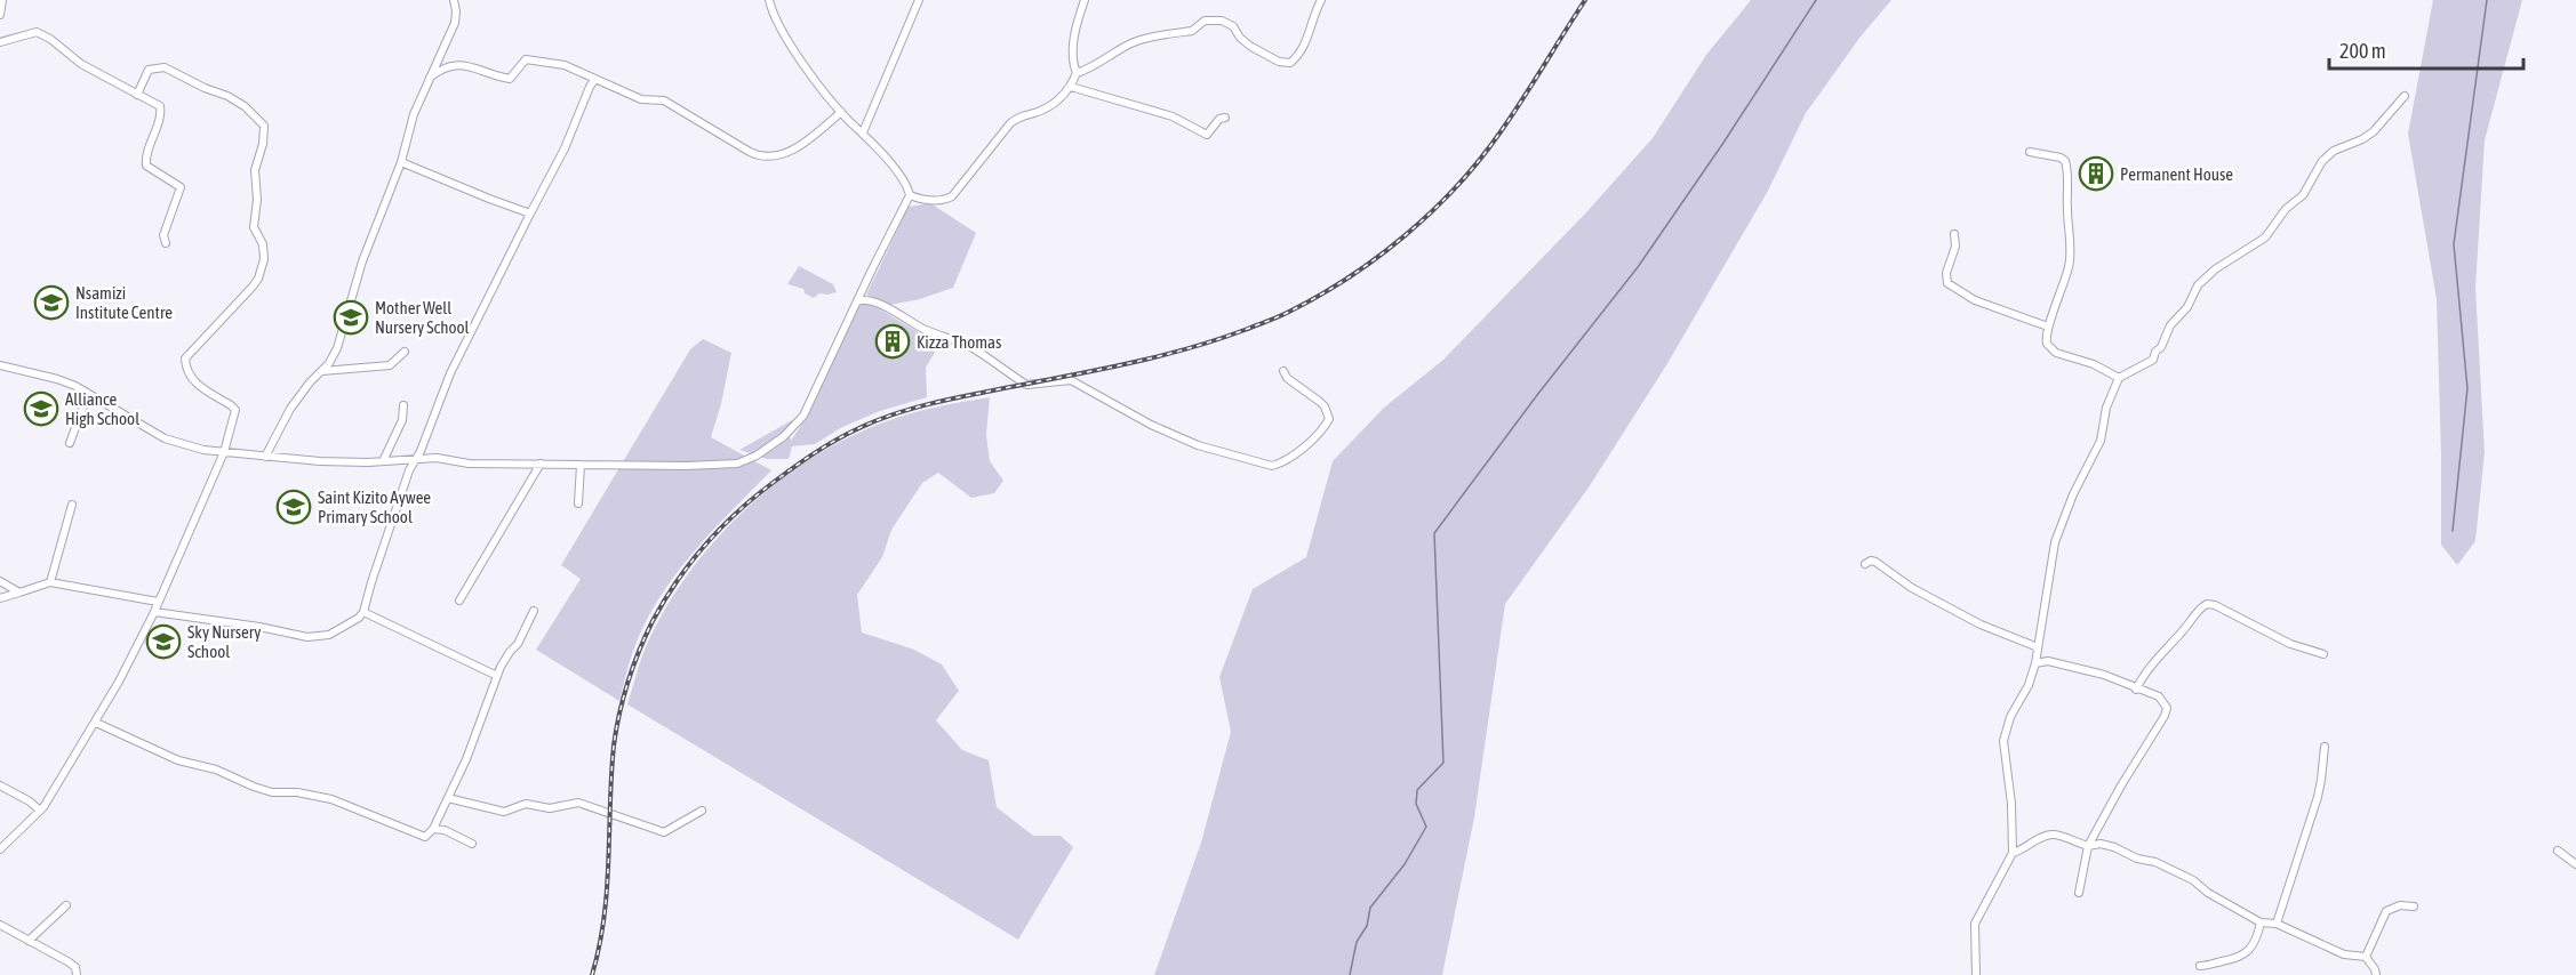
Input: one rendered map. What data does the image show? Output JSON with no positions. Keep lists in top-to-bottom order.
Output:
{
  "places": {
    "building": ["Permanent House", "Kizza Thomas"],
    "school or university": [
      "Nsamizi Institute Centre",
      "Mother Well Nursery School",
      "Alliance High School",
      "Saint Kizito Aywee Primary School",
      "Sky Nursery School"
    ]
  },
  "scale_bar": "200 m"
}
